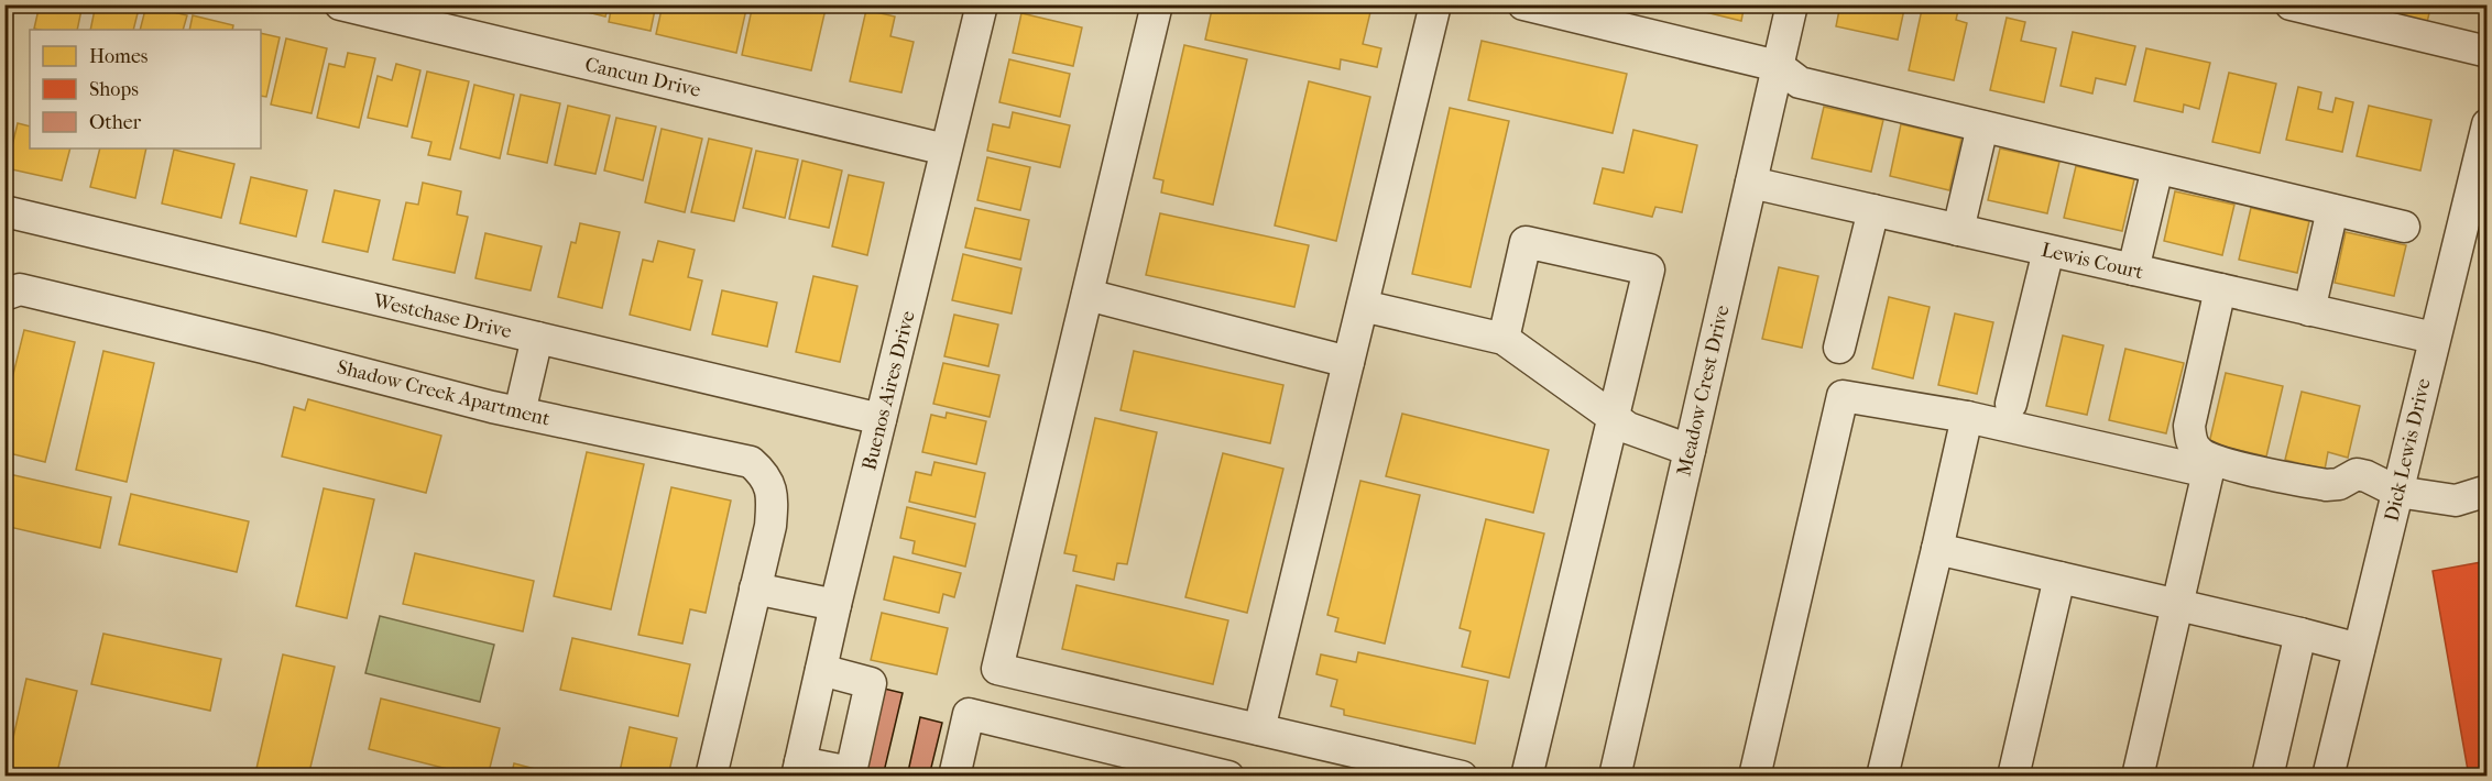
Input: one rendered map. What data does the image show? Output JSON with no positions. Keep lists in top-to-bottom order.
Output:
{
  "streets": {
    "street": [
      "Cancun Drive",
      "Lewis Court",
      "Westchase Drive",
      "Buenos Aires Drive",
      "Meadow Crest Drive",
      "Shadow Creek Apartment",
      "Dick Lewis Drive"
    ]
  },
  "crossings": [
    ["Cancun Drive", "Buenos Aires Drive"],
    ["Lewis Court", "Meadow Crest Drive"],
    ["Lewis Court", "Dick Lewis Drive"],
    ["Westchase Drive", "Buenos Aires Drive"]
  ],
  "legend": ["Homes", "Shops", "Other"]
}
